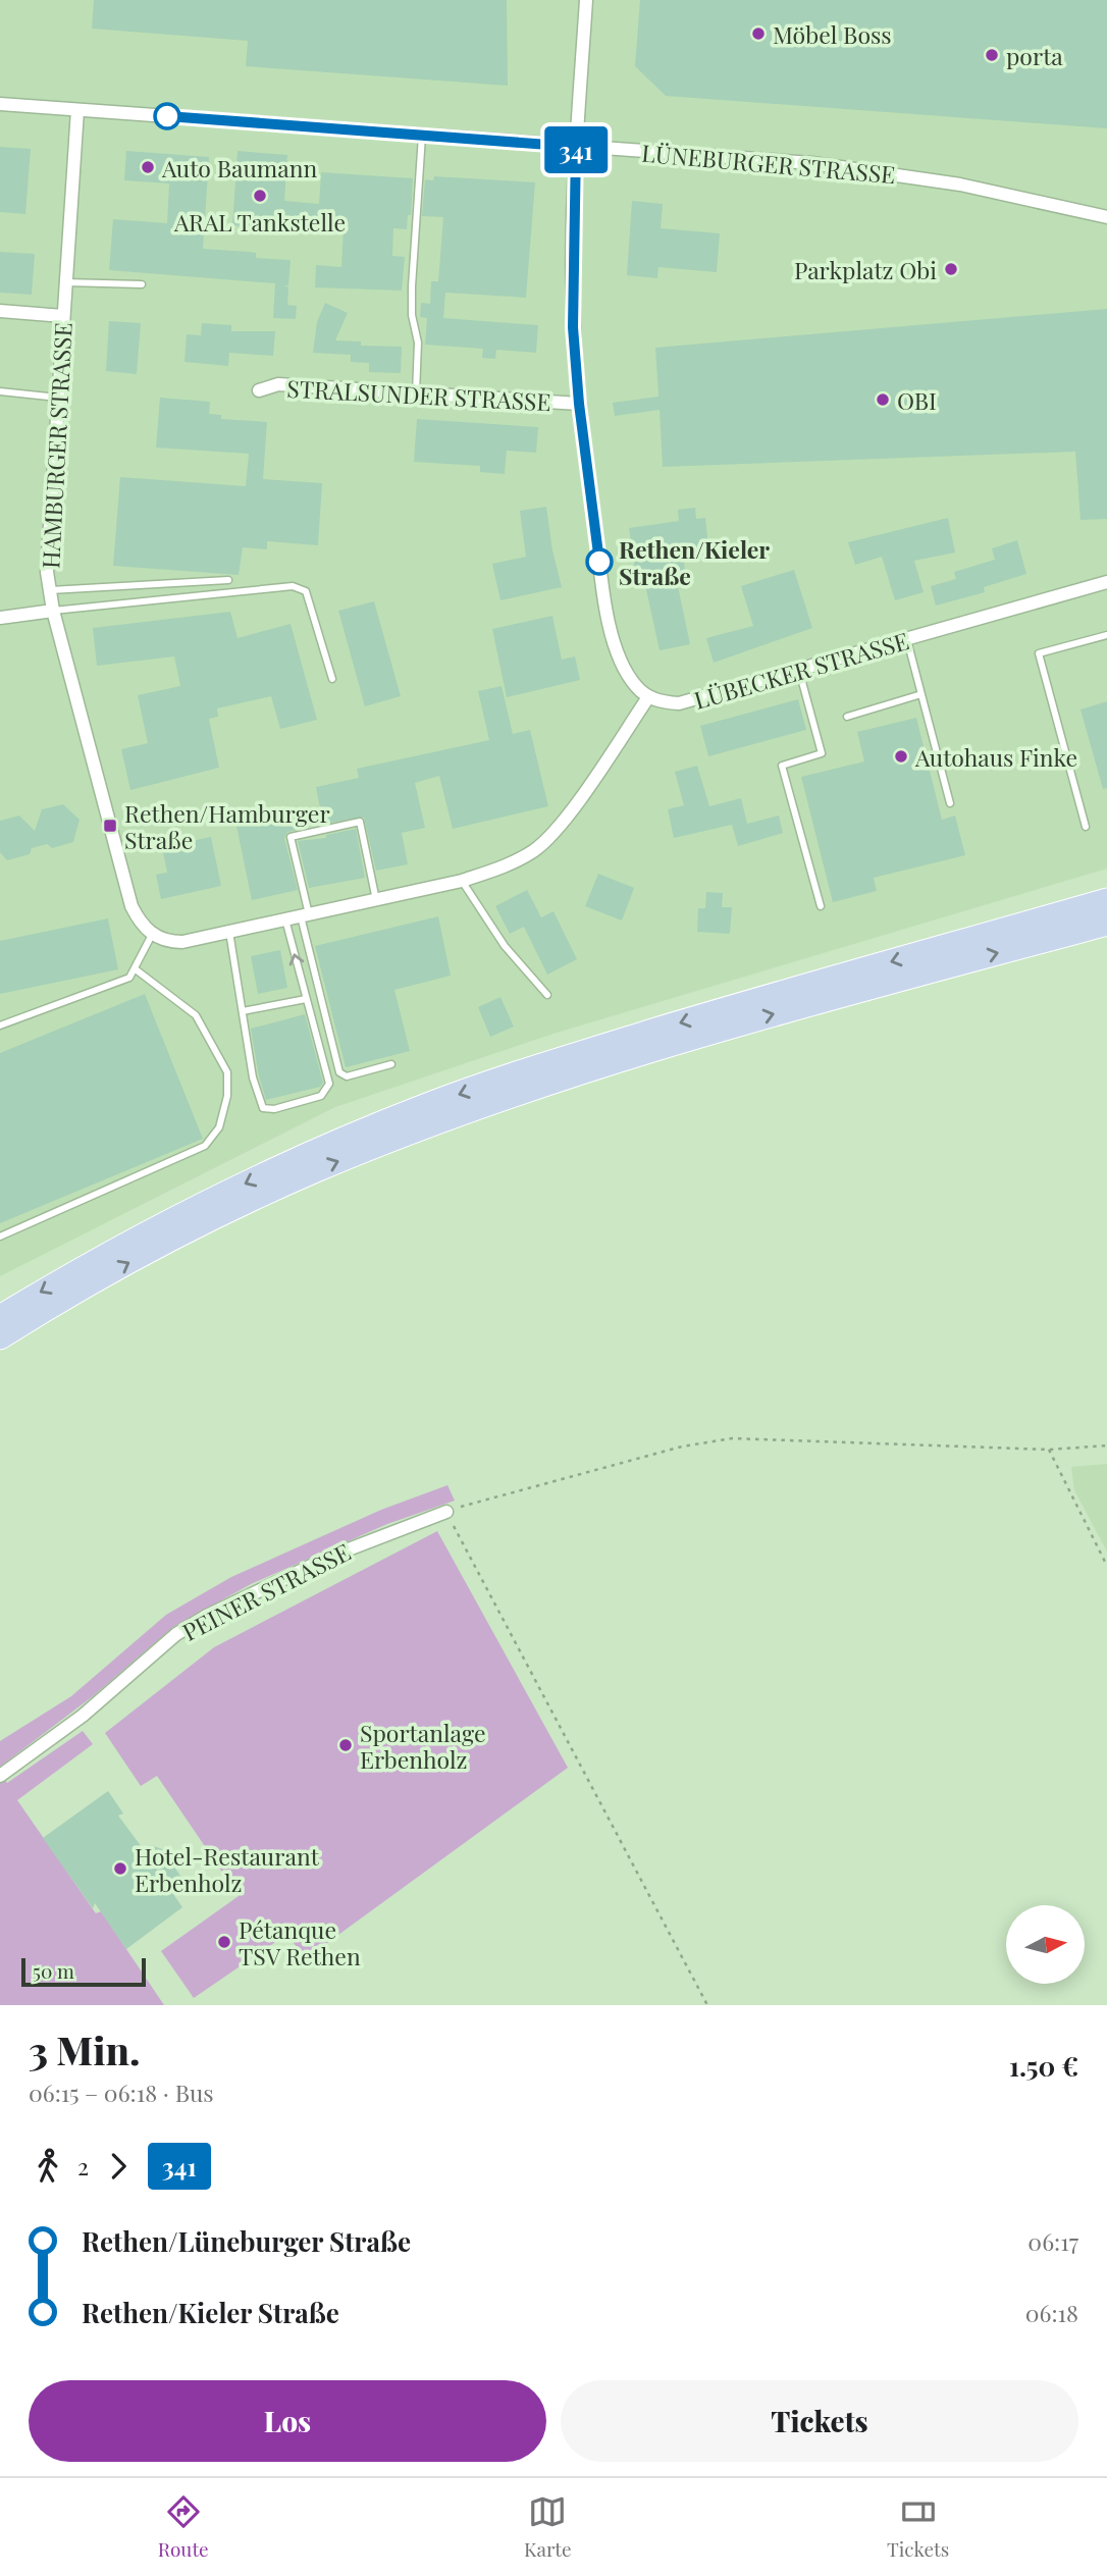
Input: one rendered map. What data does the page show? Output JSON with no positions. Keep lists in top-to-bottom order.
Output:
{
  "streets": {
    "street": [
      "LÜNEBURGER STRASSE",
      "STRALSUNDER STRASSE",
      "HAMBURGER STRASSE",
      "LÜBECKER STRASSE",
      "PEINER STRASSE"
    ]
  },
  "crossings": [
    ["LÜNEBURGER STRASSE", "HAMBURGER STRASSE"]
  ],
  "places": {
    "other": [
      "Möbel Boss",
      "porta",
      "Auto Baumann",
      "ARAL Tankstelle",
      "Parkplatz Obi",
      "OBI",
      "Rethen/Kieler Straße",
      "Autohaus Finke",
      "Sportanlage Erbenholz",
      "Hotel-Restaurant Erbenholz",
      "Pétanque TSV Rethen"
    ],
    "transit": ["Rethen/Hamburger Straße"]
  },
  "lines": ["bus line 341"],
  "scale_bar": "50 m",
  "north": "right",
  "page": {
    "on_map": "341",
    "scale": "50 m",
    "heading": ["3 Min.", "06:15 – 06:18 · Bus", "1.50 €"],
    "legs": ["2", "341"],
    "list": [
      {
        "name": "Rethen/Lüneburger Straße",
        "value": "06:17"
      },
      {
        "name": "Rethen/Kieler Straße",
        "value": "06:18"
      }
    ],
    "buttons": ["Los", "Tickets"],
    "tabs": ["Route", "Karte", "Tickets"]
  }
}
